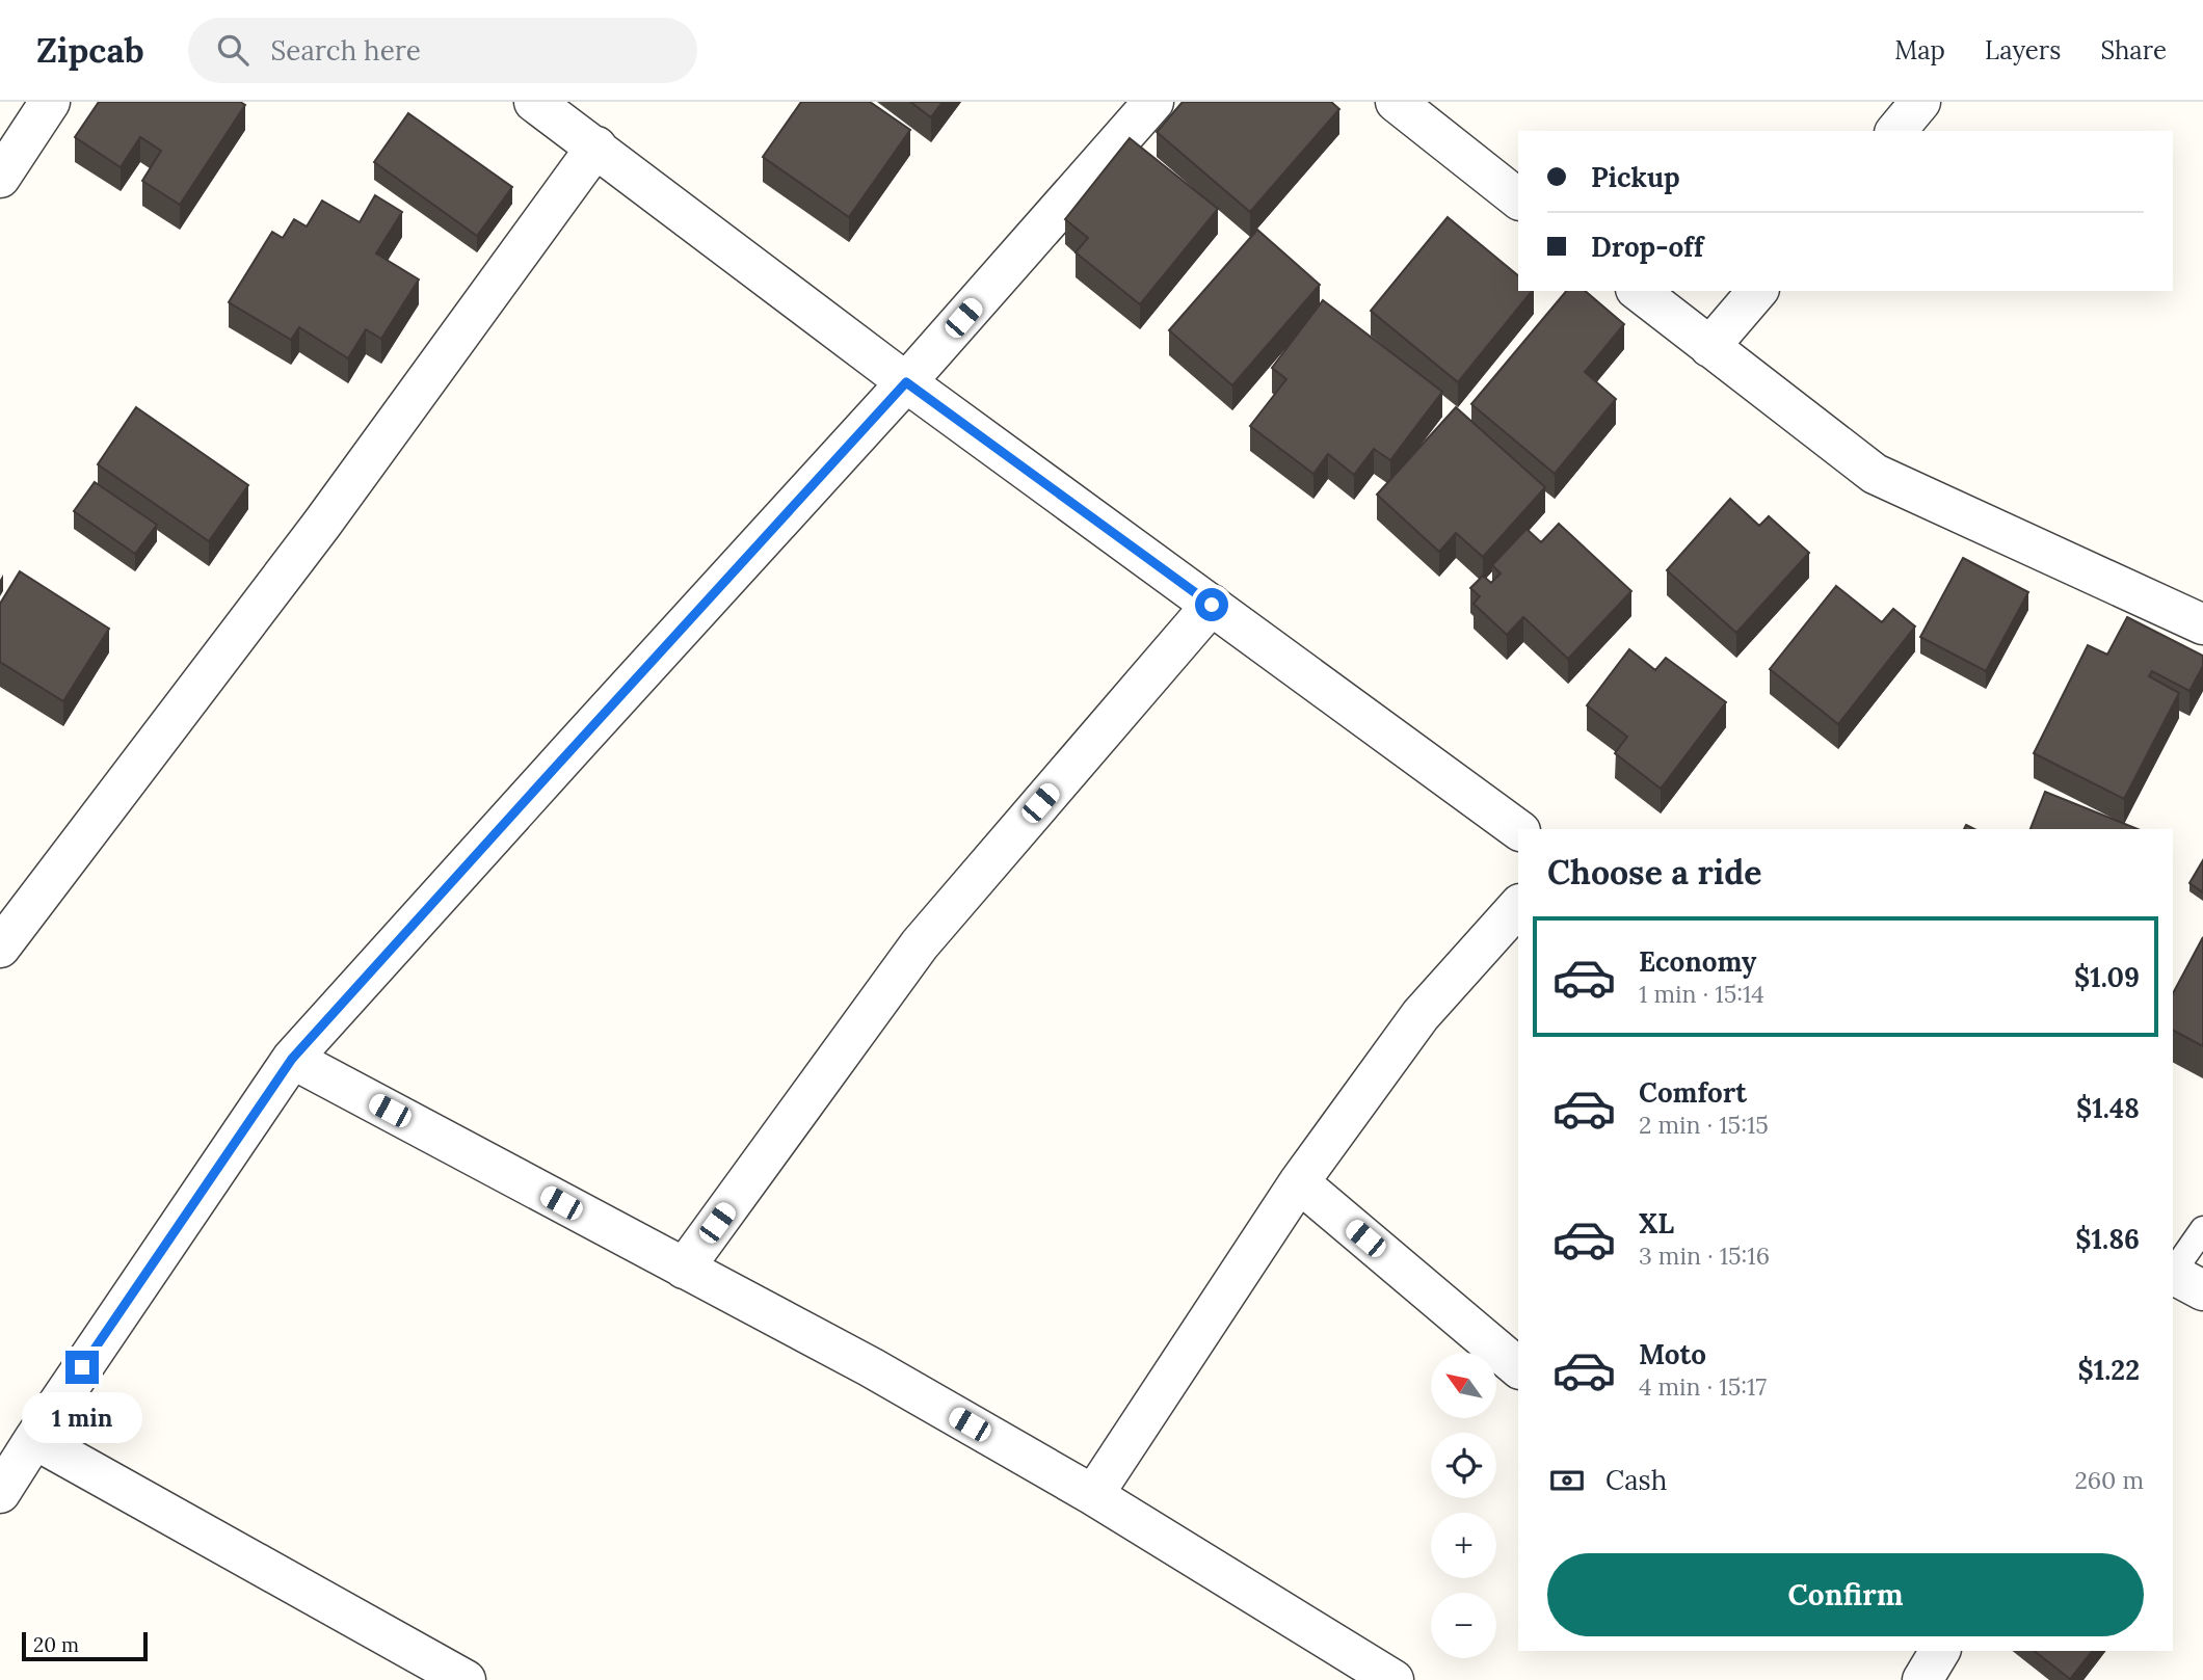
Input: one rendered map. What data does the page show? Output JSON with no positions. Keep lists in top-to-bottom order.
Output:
{
  "scale_bar": "20 m",
  "north": "top left",
  "page": {
    "header": "Zipcab",
    "search": "Search here",
    "nav": ["Map", "Layers", "Share"],
    "banner": ["Pickup", "Drop-off"],
    "heading": "Choose a ride",
    "list": [
      {
        "name": "Economy",
        "note": "1 min · 15:14",
        "value": "$1.09"
      },
      {
        "name": "Comfort",
        "note": "2 min · 15:15",
        "value": "$1.48"
      },
      {
        "name": "XL",
        "note": "3 min · 15:16",
        "value": "$1.86"
      },
      {
        "name": "Moto",
        "note": "4 min · 15:17",
        "value": "$1.22"
      }
    ],
    "map_buttons": ["+", "−"],
    "bubble": "1 min",
    "pay": ["Cash", "260 m"],
    "buttons": "Confirm",
    "scale": "20 m"
  }
}
